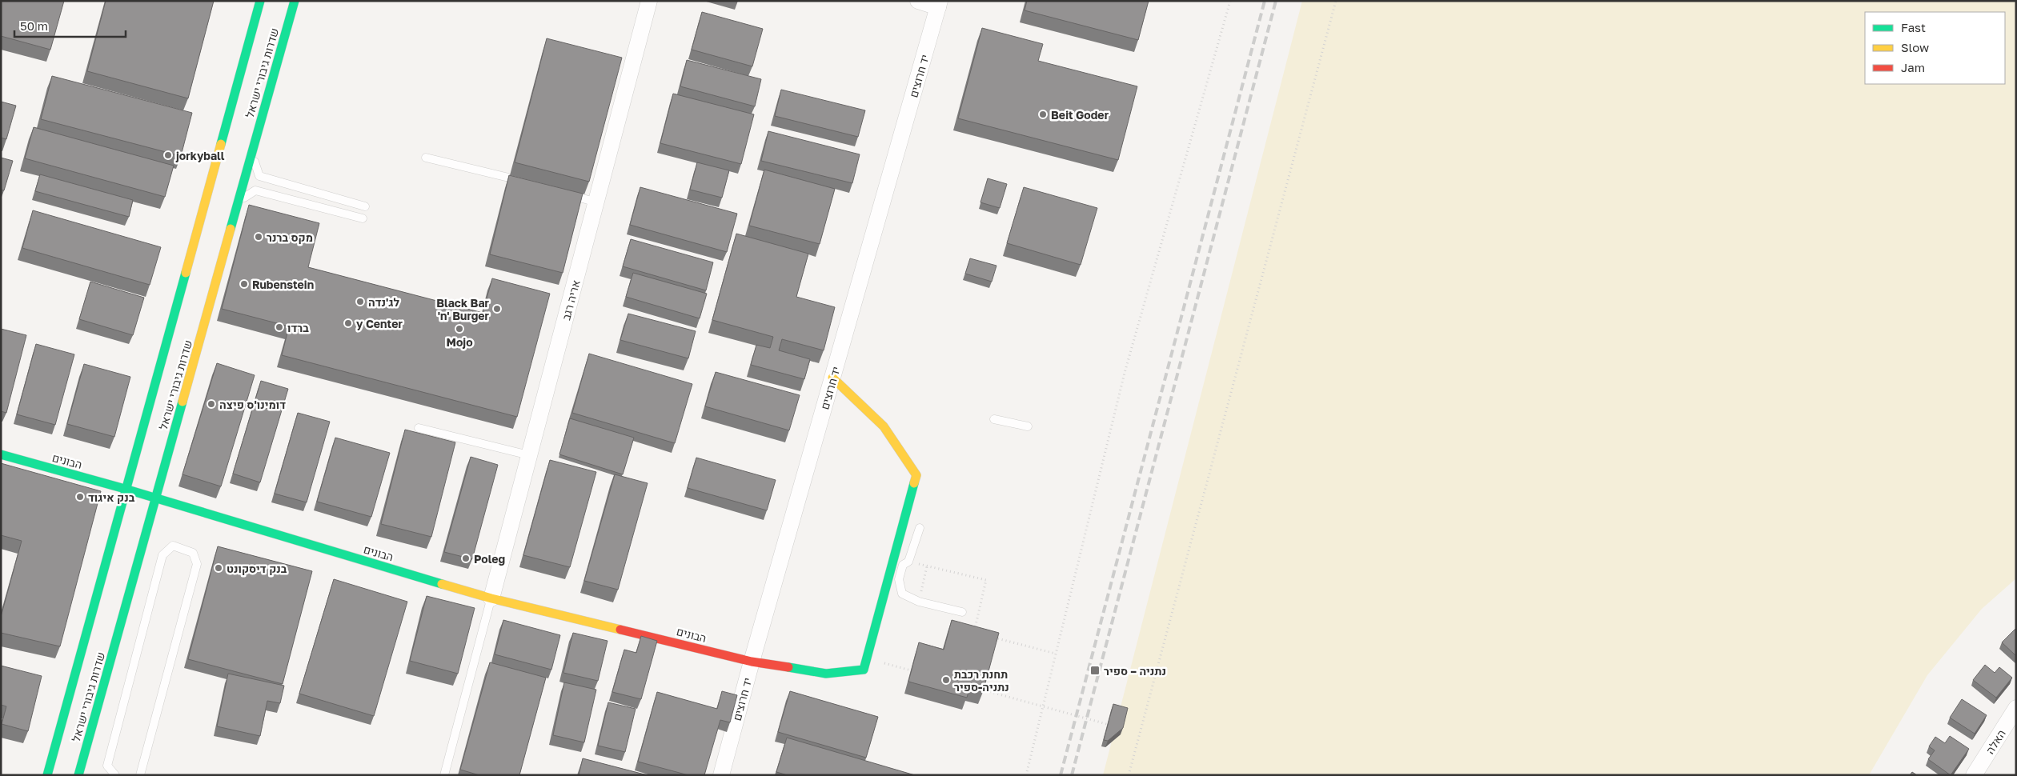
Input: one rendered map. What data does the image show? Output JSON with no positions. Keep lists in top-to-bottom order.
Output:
{
  "streets": {
    "street": [
      "שדרות גיבורי ישראל",
      "יד חרוצים",
      "אריה רגב",
      "הבונים",
      "האלה"
    ]
  },
  "crossings": [
    ["שדרות גיבורי ישראל", "הבונים"],
    ["יד חרוצים", "הבונים"],
    ["אריה רגב", "הבונים"]
  ],
  "places": {
    "other": [
      "Beit Goder",
      "jorkyball",
      "מקס ברנר",
      "Rubenstein",
      "לג'נדה",
      "Black Bar 'n' Burger",
      "y Center",
      "ברדו",
      "Mojo",
      "דומינו'ס פיצה",
      "בנק איגוד",
      "Poleg",
      "בנק דיסקונט",
      "תחנת רכבת נתניה-ספיר"
    ],
    "transit": ["נתניה – ספיר"]
  },
  "legend": ["Fast", "Slow", "Jam"],
  "scale_bar": "50 m"
}
